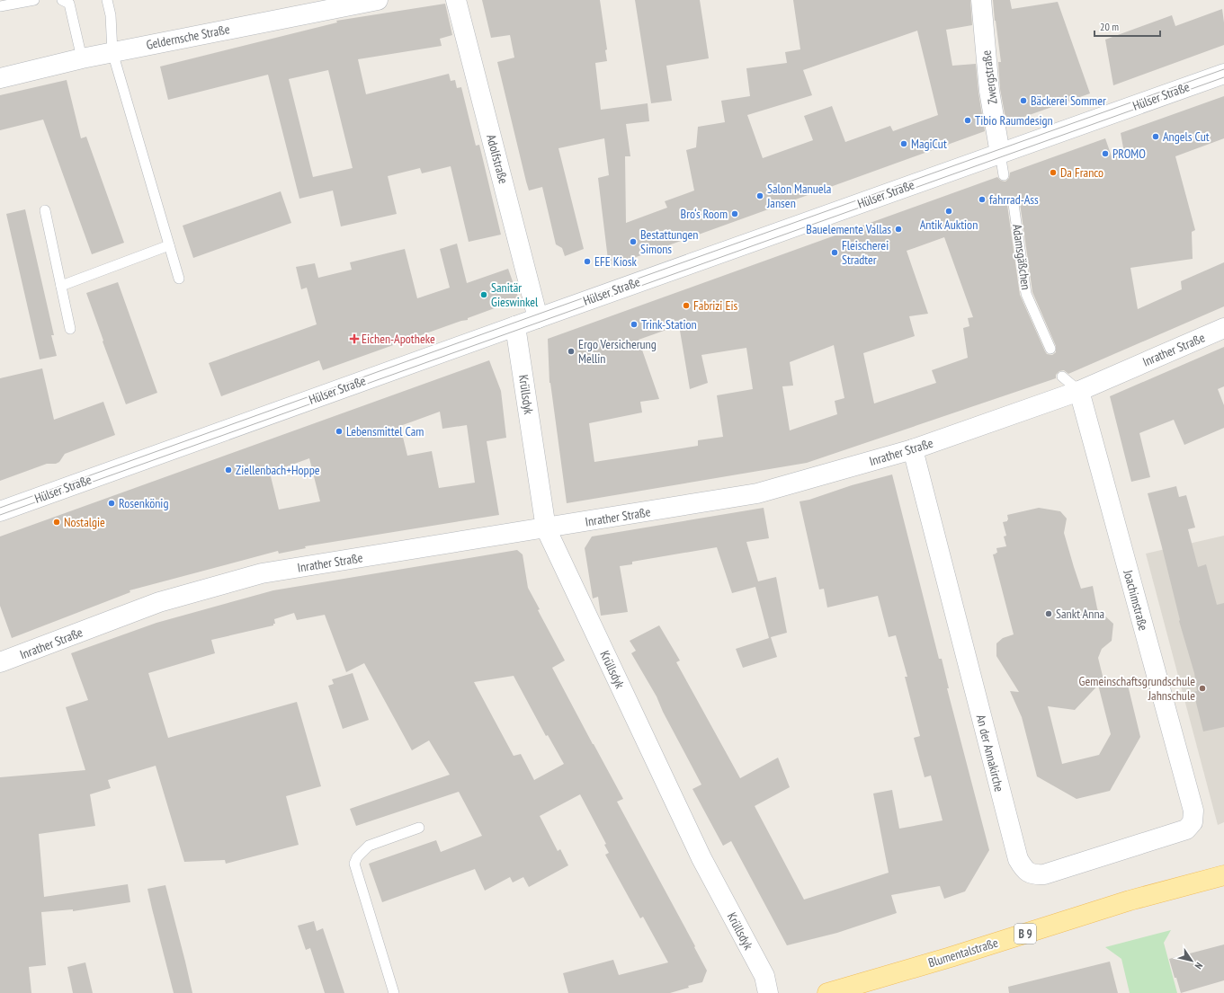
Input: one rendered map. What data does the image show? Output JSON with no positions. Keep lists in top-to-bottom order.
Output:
{
  "streets": {
    "main road": ["B 9", "Blumentalstraße"],
    "street": [
      "Geldernsche Straße",
      "Zwergstraße",
      "Hülser Straße",
      "Adolfstraße",
      "Inrather Straße",
      "Krüllsdyk",
      "Joachimstraße",
      "An der Annakirche"
    ],
    "lane": ["Adamsgäßchen"]
  },
  "crossings": [
    ["Zwergstraße", "Hülser Straße"],
    ["Hülser Straße", "Adolfstraße"],
    ["Hülser Straße", "Krüllsdyk"],
    ["Inrather Straße", "Krüllsdyk"],
    ["Inrather Straße", "Joachimstraße"],
    ["Inrather Straße", "An der Annakirche"],
    ["Joachimstraße", "An der Annakirche"]
  ],
  "places": {
    "other": [
      "Bäckerei Sommer",
      "Tibio Raumdesign",
      "Angels Cut",
      "MagiCut",
      "PROMO",
      "Da Franco",
      "Salon Manuela Jansen",
      "fahrrad-Ass",
      "Antik Auktion",
      "Bro‘s Room",
      "Bauelemente Vallas",
      "Bestattungen Simons",
      "Fleischerei Stradter",
      "EFE Kiosk",
      "Sanitär Gieswinkel",
      "Fabrizi Eis",
      "Trink-Station",
      "Ergo Versicherung Mellin",
      "Lebensmittel Cam",
      "Ziellenbach+Hoppe",
      "Rosenkönig",
      "Nostalgie",
      "Sankt Anna",
      "Gemeinschaftsgrundschule Jahnschule"
    ],
    "health": ["Eichen-Apotheke"]
  },
  "scale_bar": "20 m",
  "north": "bottom right"
}
